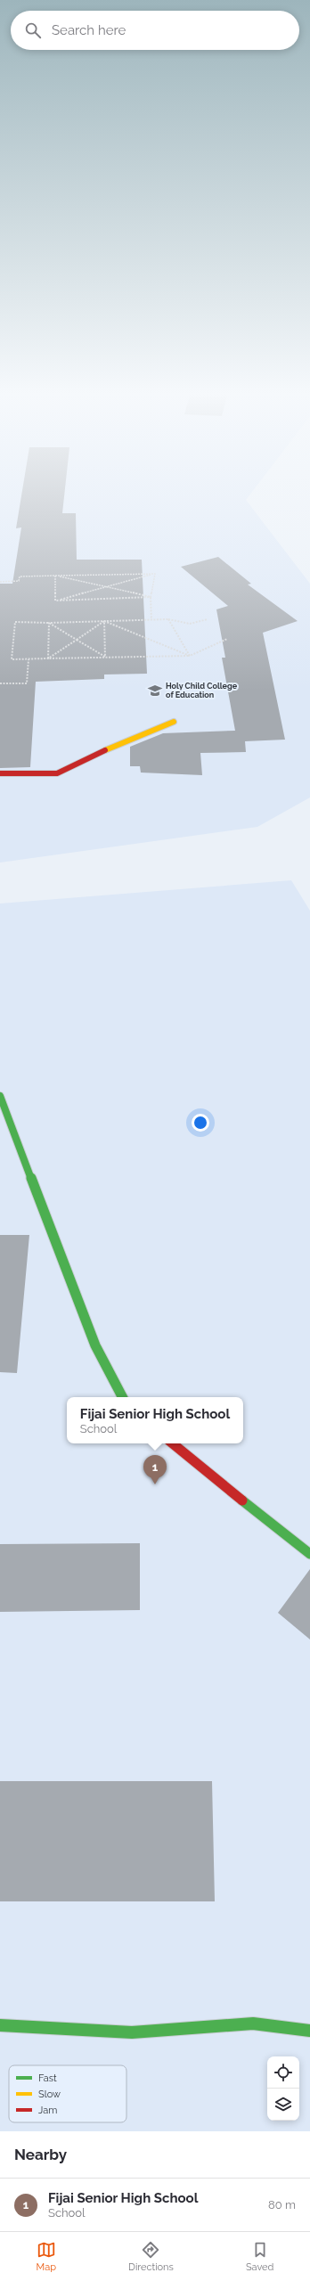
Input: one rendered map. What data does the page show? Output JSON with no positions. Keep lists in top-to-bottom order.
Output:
{
  "places": {
    "school or university": ["Holy Child College of Education"]
  },
  "legend": ["Fast", "Slow", "Jam"],
  "page": {
    "search": "Search here",
    "popup": ["Fijai Senior High School", "School"],
    "pins": "1",
    "heading": "Nearby",
    "list": [
      {
        "mark": "1",
        "name": "Fijai Senior High School",
        "note": "School",
        "value": "80 m"
      }
    ],
    "nav": ["Map", "Directions", "Saved"]
  }
}
